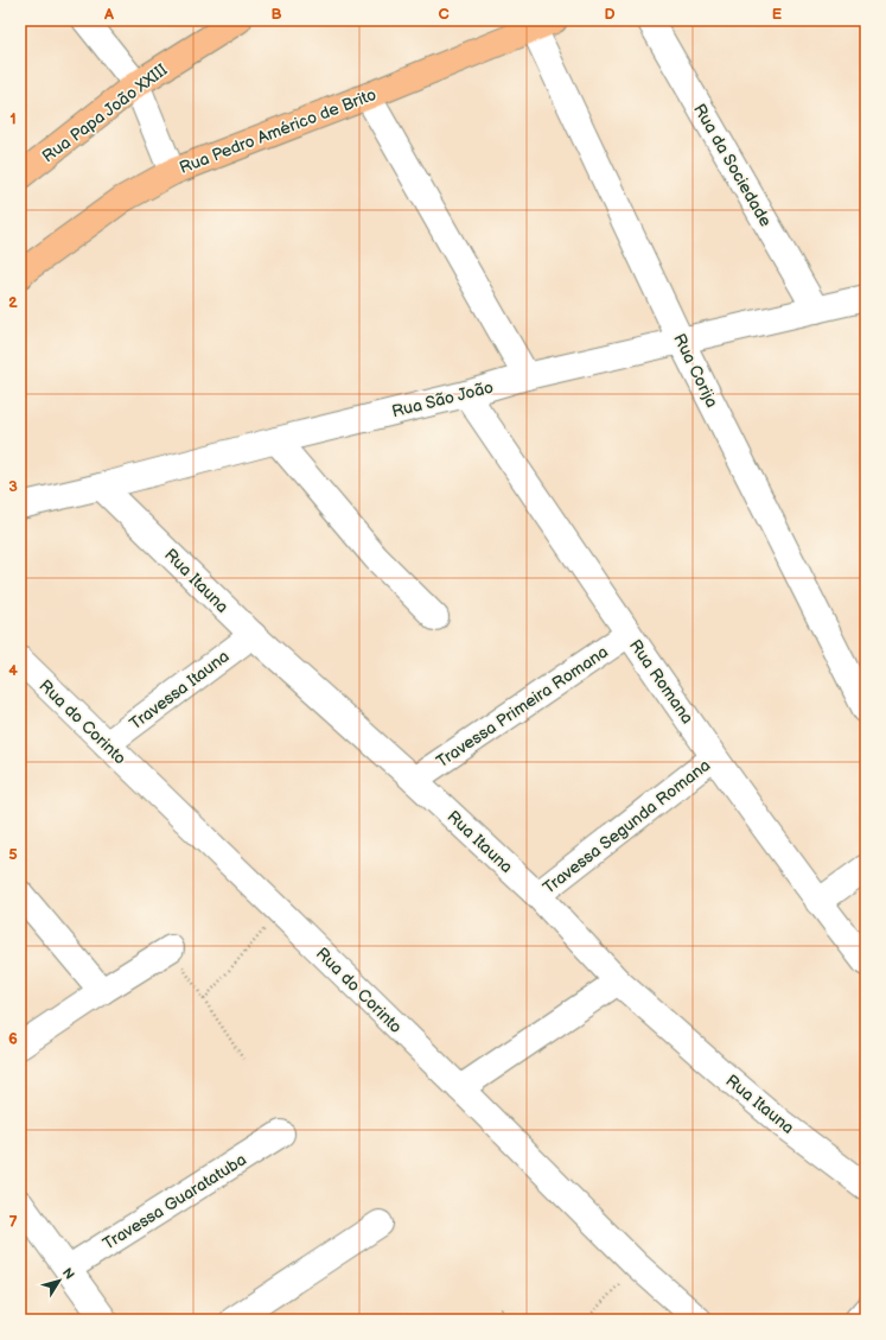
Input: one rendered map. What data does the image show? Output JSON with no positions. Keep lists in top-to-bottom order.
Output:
{
  "streets": {
    "main road": ["Rua Papa João XXIII", "Rua Pedro Américo de Brito"],
    "street": [
      "Rua da Sociedade",
      "Rua Corija",
      "Rua São João",
      "Rua Itauna",
      "Rua Romana",
      "Travessa Itauna",
      "Travessa Primeira Romana",
      "Rua do Corinto",
      "Travessa Segunda Romana",
      "Travessa Guaratatuba"
    ]
  },
  "crossings": [
    ["Rua Pedro Américo de Brito", "Rua Corija"],
    ["Rua da Sociedade", "Rua São João"],
    ["Rua Corija", "Rua São João"],
    ["Rua São João", "Rua Itauna"],
    ["Rua São João", "Rua Romana"],
    ["Rua Itauna", "Travessa Itauna"],
    ["Rua Itauna", "Travessa Primeira Romana"],
    ["Rua Itauna", "Travessa Segunda Romana"],
    ["Rua Romana", "Travessa Primeira Romana"],
    ["Rua Romana", "Travessa Segunda Romana"],
    ["Travessa Itauna", "Rua do Corinto"]
  ],
  "north": "top right",
  "grid": {
    "columns": [
      "A",
      "B",
      "C",
      "D",
      "E"
    ],
    "rows": [
      "1",
      "2",
      "3",
      "4",
      "5",
      "6",
      "7"
    ]
  }
}
